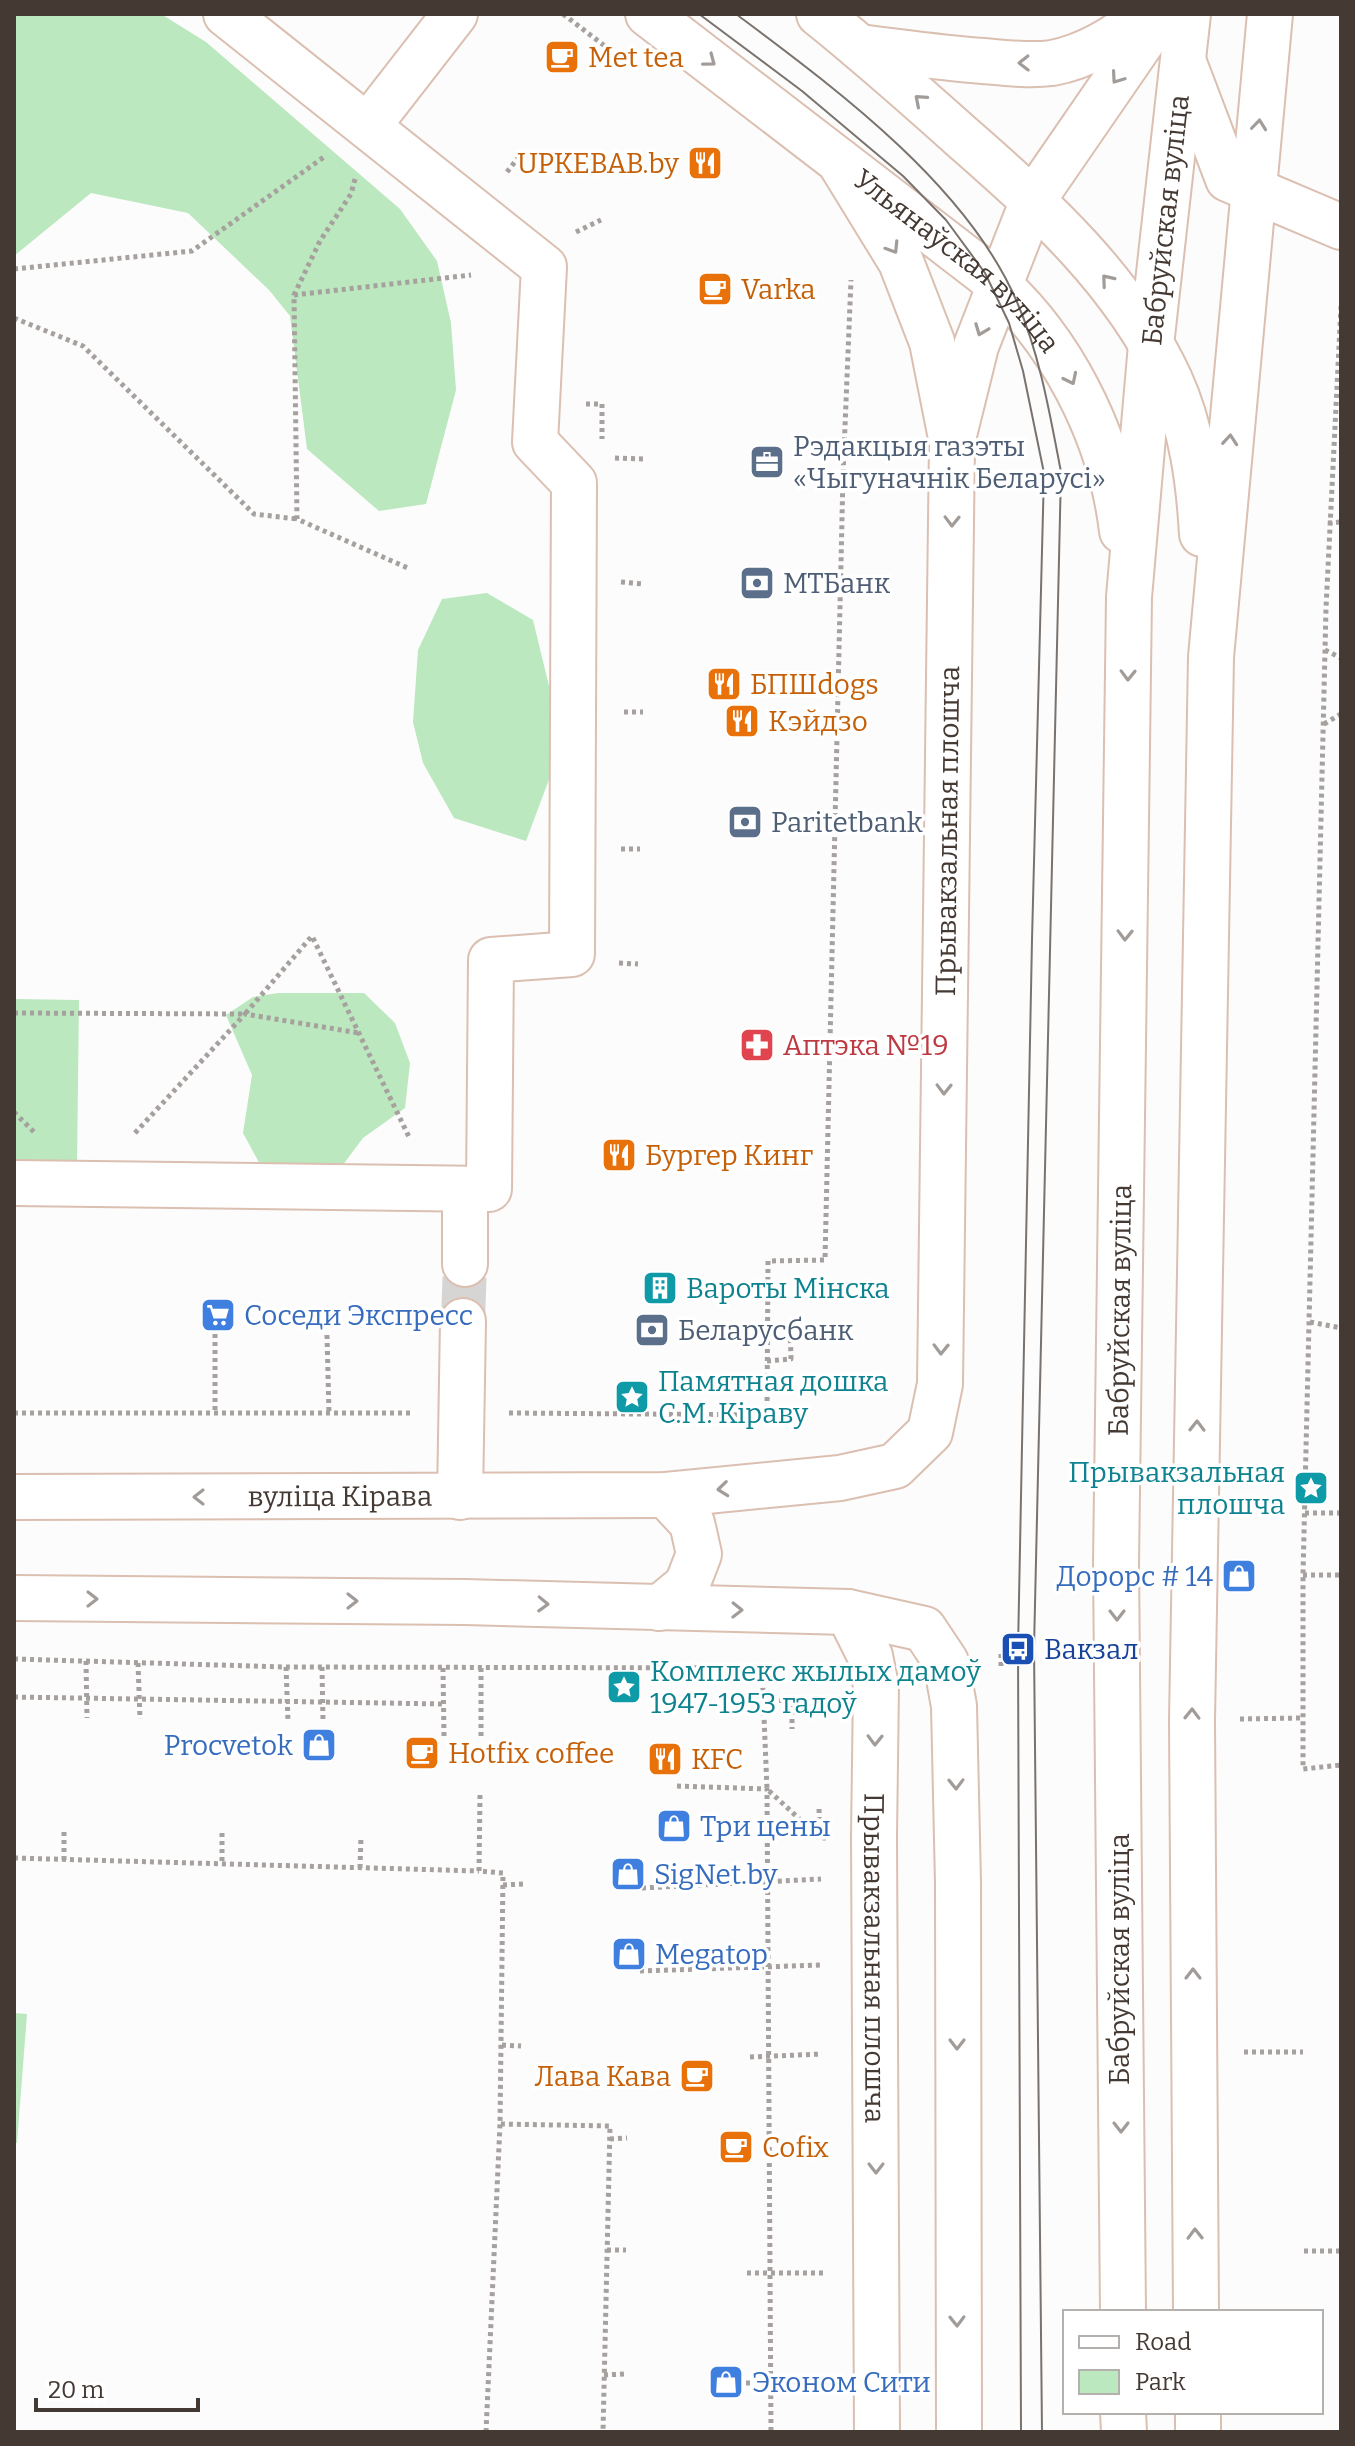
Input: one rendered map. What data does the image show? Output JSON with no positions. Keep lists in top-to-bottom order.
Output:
{
  "streets": {
    "main road": [
      "Бабруйская вуліца",
      "Ульянаўская вуліца",
      "Прывакзальная плошча",
      "вуліца Кірава"
    ]
  },
  "crossings": [
    ["Бабруйская вуліца", "Ульянаўская вуліца"],
    ["Ульянаўская вуліца", "Прывакзальная плошча"],
    ["Прывакзальная плошча", "вуліца Кірава"]
  ],
  "places": {
    "cafe": [
      "Met tea",
      "Varka",
      "Hotfix coffee",
      "Лава Кава",
      "Cofix"
    ],
    "restaurant": [
      "UPKEBAB.by",
      "БПШdogs",
      "Кэйдзо",
      "Бургер Кинг",
      "KFC"
    ],
    "office": ["Рэдакцыя газэты «Чыгуначнік Беларусі»"],
    "bank": ["МТБанк", "Paritetbank", "Беларусбанк"],
    "pharmacy": ["Аптэка №19"],
    "building": ["Вароты Мінска"],
    "supermarket": ["Соседи Экспресс"],
    "place": ["Памятная дошка С.М. Кіраву", "Прывакзальная плошча", "Комплекс жылых дамоў 1947-1953 гадоў"],
    "shop": [
      "Дорорс # 14",
      "Procvetok",
      "Три цены",
      "SigNet.by",
      "Megatop",
      "Эконом Сити"
    ],
    "bus stop": ["Вакзал"]
  },
  "legend": ["Road", "Park"],
  "scale_bar": "20 m"
}
